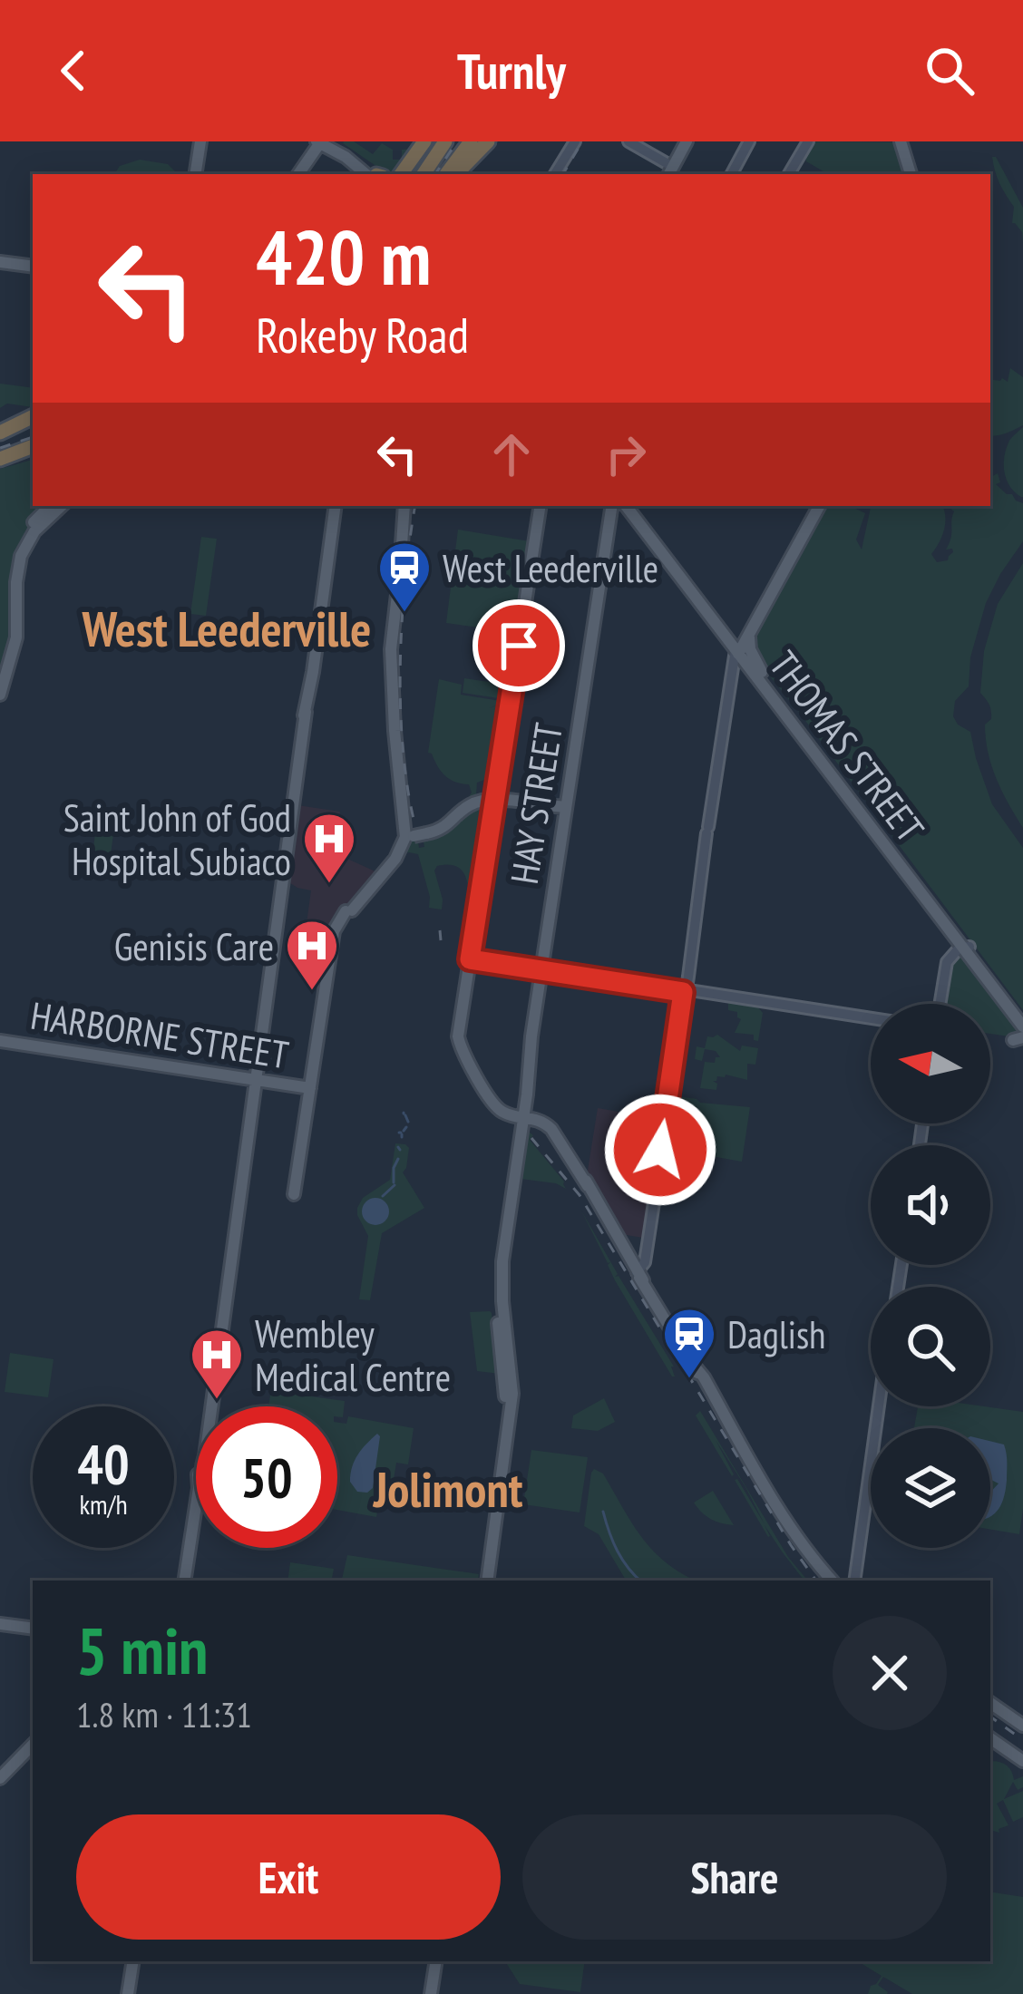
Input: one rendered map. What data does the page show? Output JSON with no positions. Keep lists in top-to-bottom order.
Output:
{
  "streets": {
    "main road": ["THOMAS STREET", "HAY STREET", "HARBORNE STREET"]
  },
  "districts": ["West Leederville", "Jolimont"],
  "places": {
    "station": ["West Leederville", "Daglish"],
    "hospital": ["Saint John of God Hospital Subiaco", "Genisis Care", "Wembley Medical Centre"]
  },
  "north": "left",
  "page": {
    "header": "Turnly",
    "turn": ["420 m", "Rokeby Road"],
    "speed": "40 km/h",
    "limit": "50",
    "heading": ["5 min", "1.8 km · 11:31"],
    "buttons": ["Exit", "Share"]
  }
}
